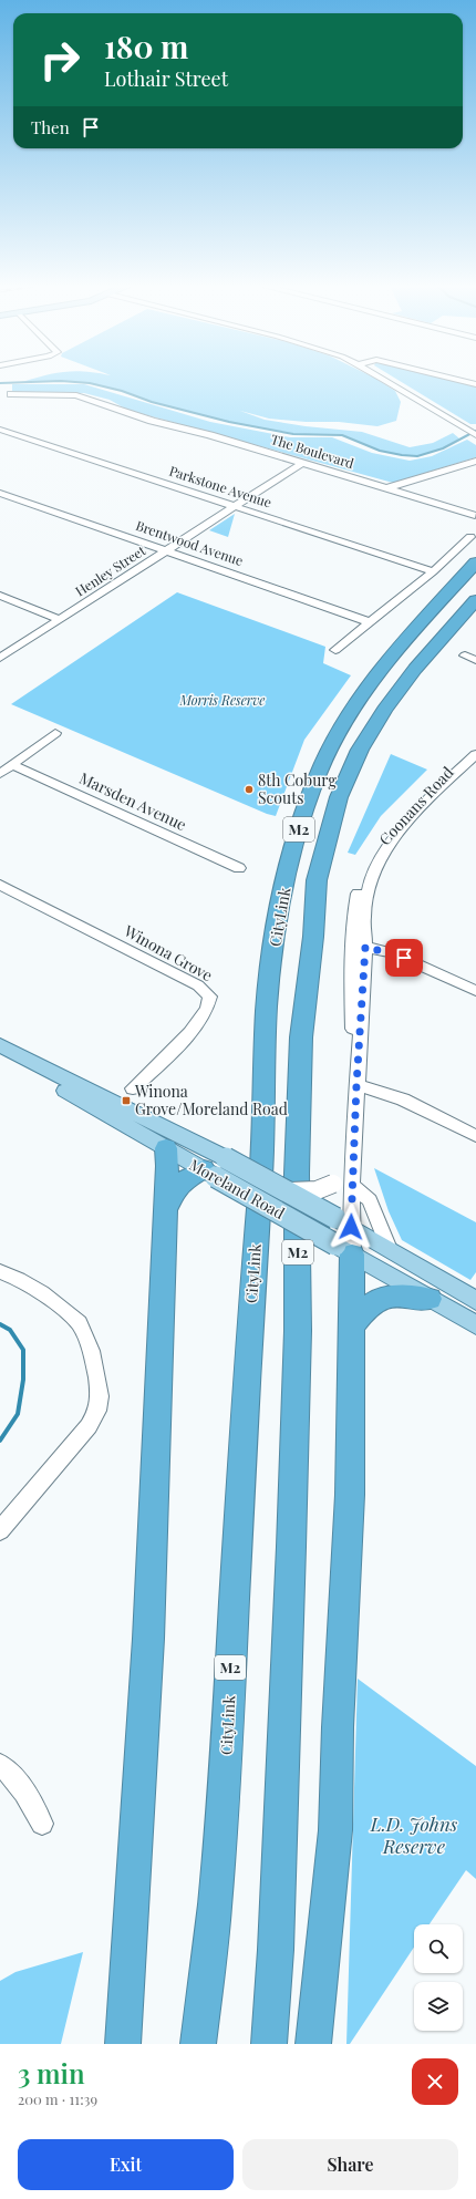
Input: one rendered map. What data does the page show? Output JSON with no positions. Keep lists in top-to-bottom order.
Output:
{
  "streets": {
    "highway": ["M2", "CityLink"],
    "main road": ["Moreland Road"],
    "street": [
      "The Boulevard",
      "Parkstone Avenue",
      "Brentwood Avenue",
      "Henley Street",
      "Marsden Avenue",
      "Coonans Road",
      "Winona Grove"
    ]
  },
  "crossings": [
    ["The Boulevard", "Henley Street"],
    ["Parkstone Avenue", "Henley Street"],
    ["Brentwood Avenue", "Henley Street"],
    ["Coonans Road", "Moreland Road"]
  ],
  "parks": ["Morris Reserve", "L.D. Johns Reserve"],
  "places": {
    "other": ["8th Coburg Scouts"],
    "transit": ["Winona Grove/Moreland Road"]
  },
  "page": {
    "turn": ["180 m", "Lothair Street"],
    "then": "Then",
    "heading": ["3 min", "200 m · 11:39"],
    "buttons": ["Exit", "Share"]
  }
}
